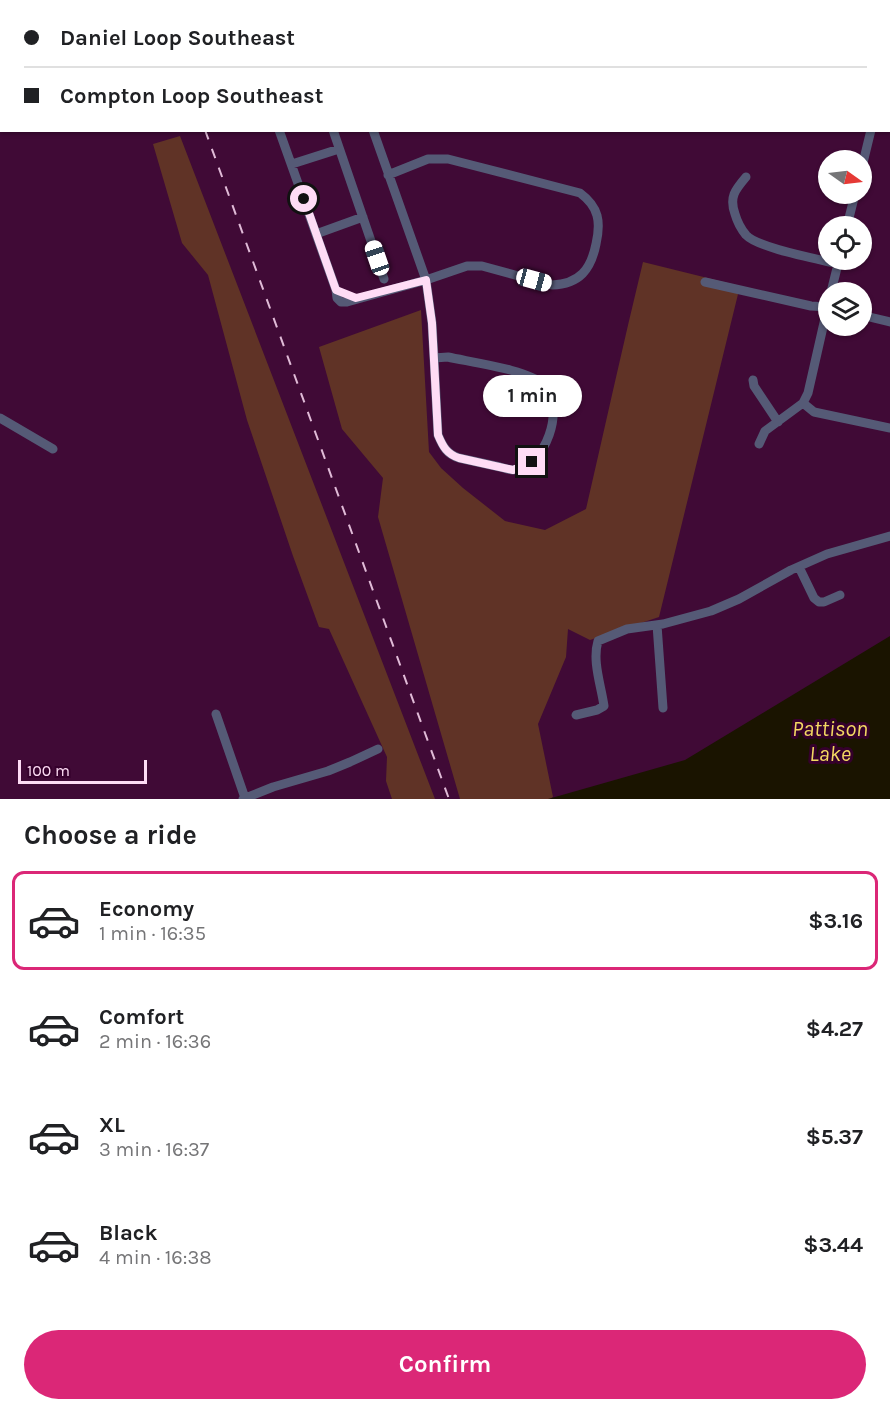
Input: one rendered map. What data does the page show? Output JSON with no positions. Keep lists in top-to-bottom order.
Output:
{
  "water": ["Pattison Lake"],
  "scale_bar": "100 m",
  "north": "right",
  "page": {
    "banner": ["Daniel Loop Southeast", "Compton Loop Southeast"],
    "bubble": "1 min",
    "scale": "100 m",
    "heading": "Choose a ride",
    "list": [
      {
        "name": "Economy",
        "note": "1 min · 16:35",
        "value": "$3.16"
      },
      {
        "name": "Comfort",
        "note": "2 min · 16:36",
        "value": "$4.27"
      },
      {
        "name": "XL",
        "note": "3 min · 16:37",
        "value": "$5.37"
      },
      {
        "name": "Black",
        "note": "4 min · 16:38",
        "value": "$3.44"
      }
    ],
    "buttons": "Confirm"
  }
}
